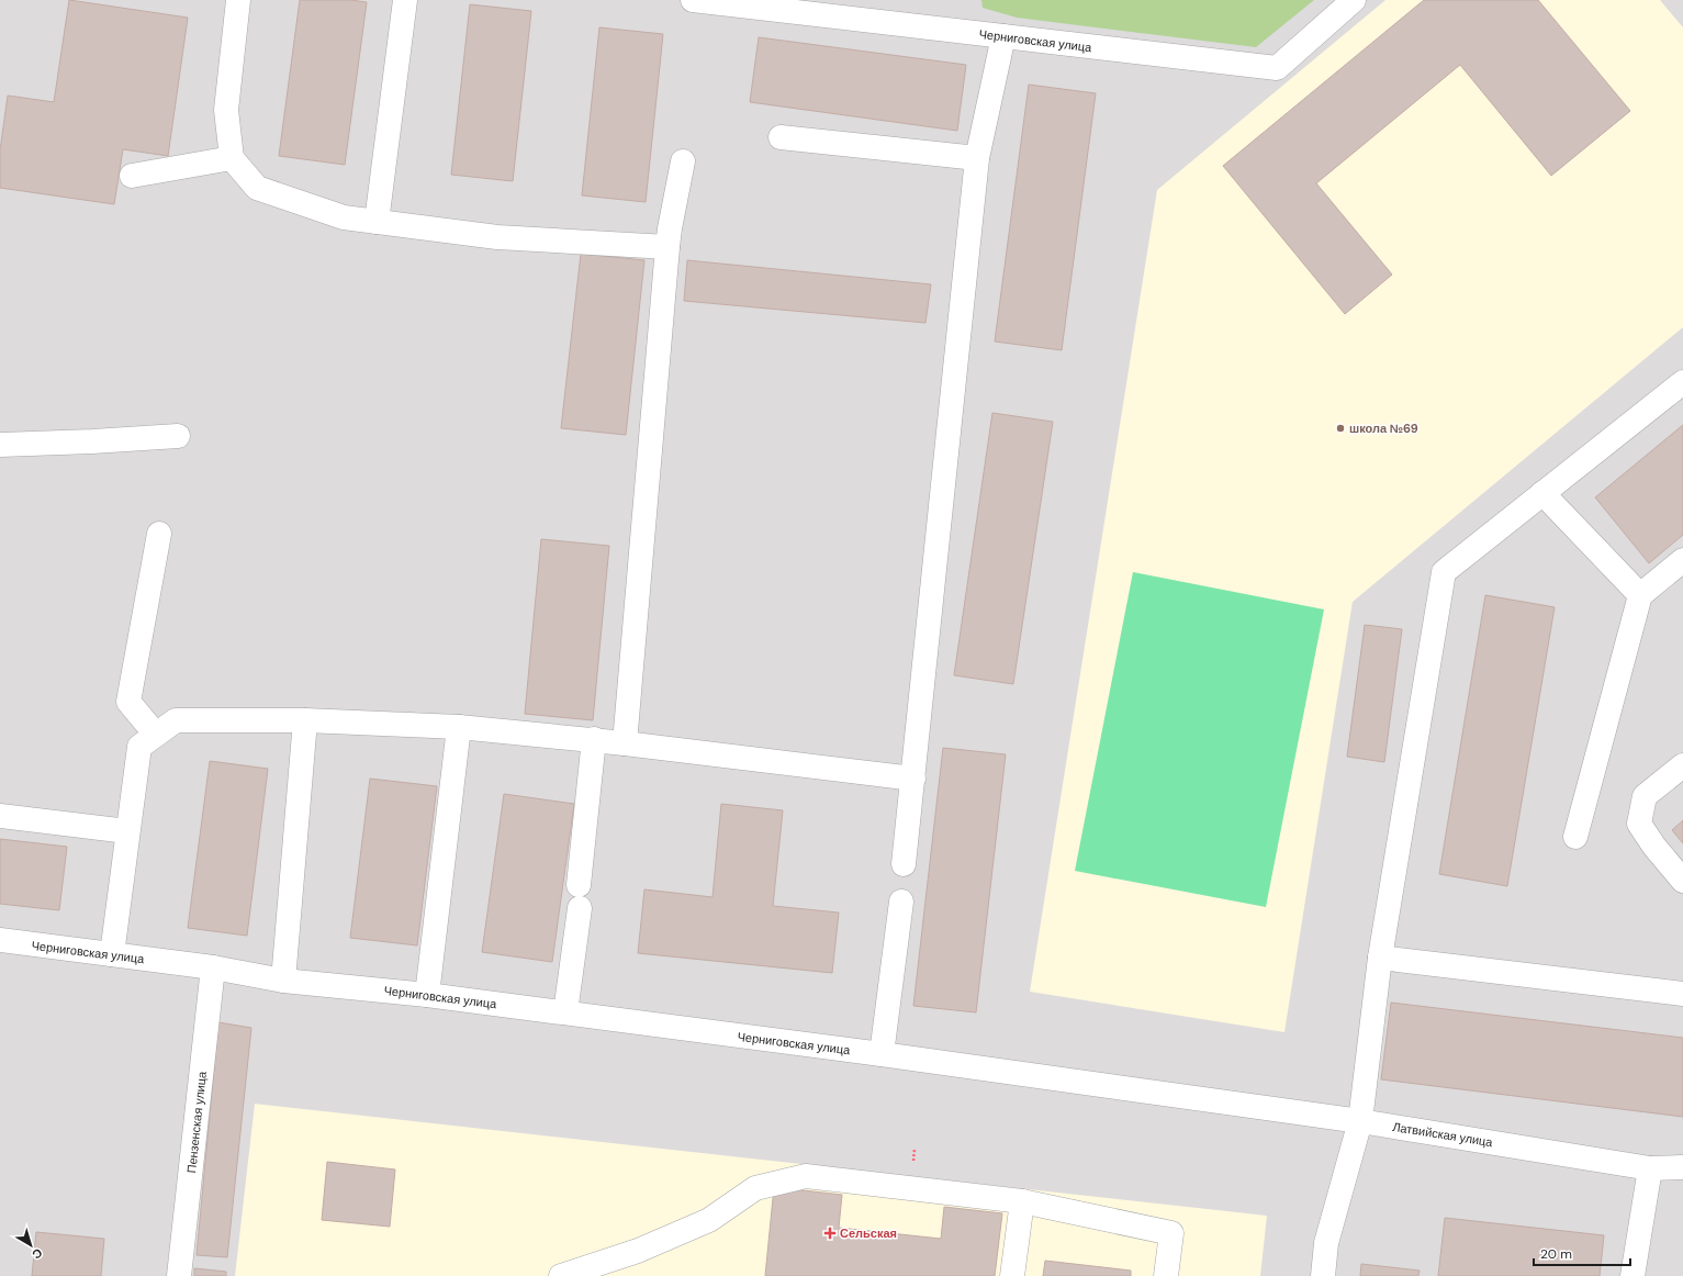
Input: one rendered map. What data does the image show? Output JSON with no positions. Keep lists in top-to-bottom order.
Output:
{
  "streets": {
    "street": ["Черниговская улица", "Пензенская улица", "Латвийская улица"]
  },
  "crossings": [
    ["Черниговская улица", "Пензенская улица"],
    ["Черниговская улица", "Латвийская улица"]
  ],
  "places": {
    "other": ["школа №69"],
    "health": ["Сельская"]
  },
  "scale_bar": "20 m",
  "north": "bottom right"
}
